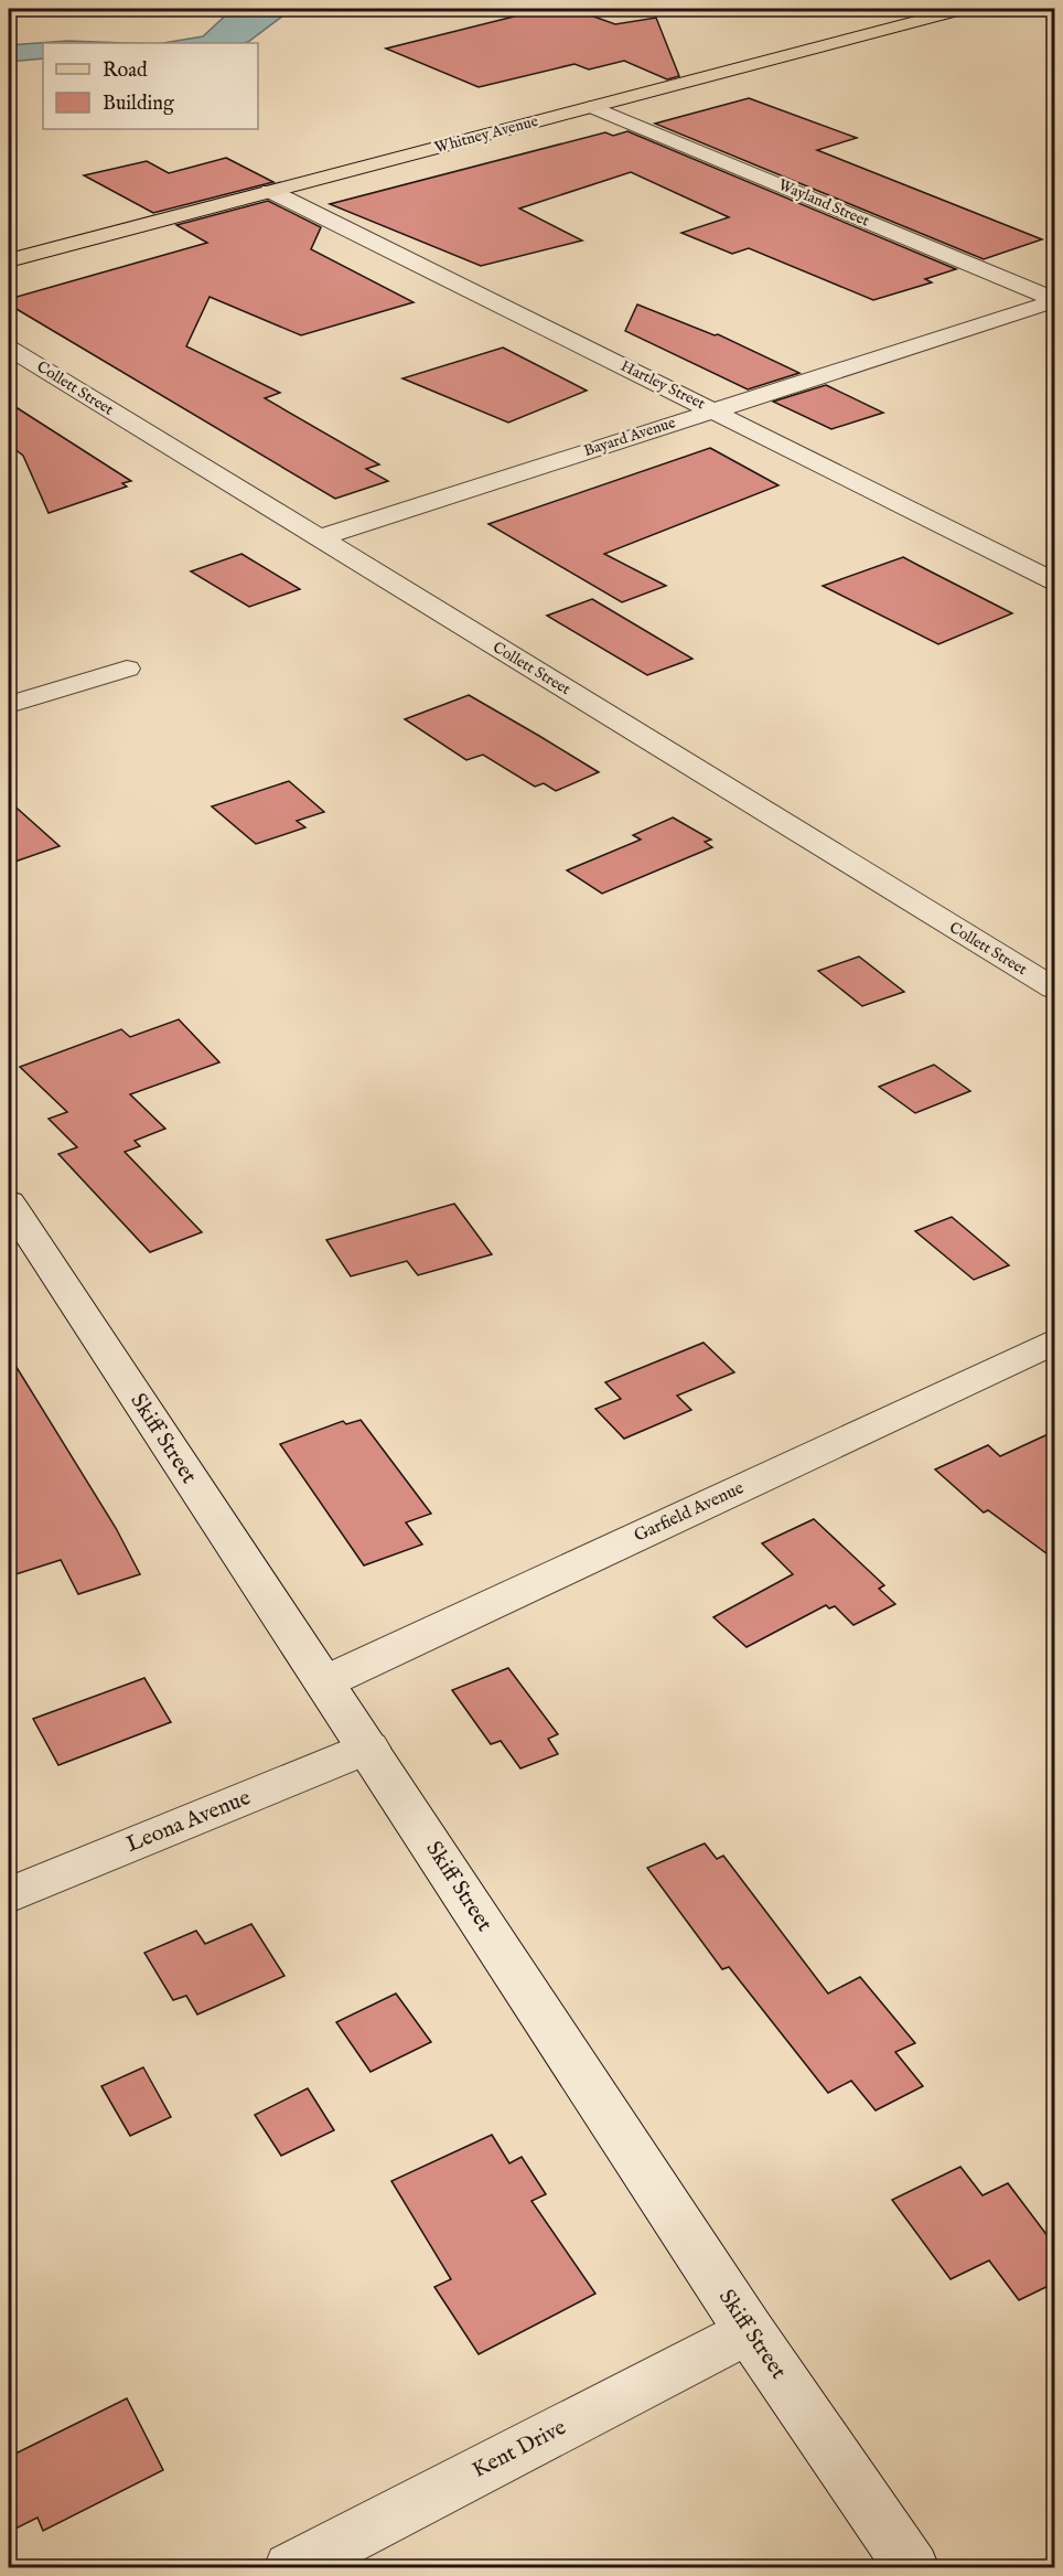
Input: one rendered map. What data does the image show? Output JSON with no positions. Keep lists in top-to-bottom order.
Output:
{
  "streets": {
    "main road": ["Whitney Avenue"],
    "street": [
      "Wayland Street",
      "Hartley Street",
      "Collett Street",
      "Bayard Avenue",
      "Skiff Street",
      "Garfield Avenue",
      "Leona Avenue",
      "Kent Drive"
    ]
  },
  "crossings": [
    ["Whitney Avenue", "Wayland Street"],
    ["Whitney Avenue", "Hartley Street"],
    ["Wayland Street", "Bayard Avenue"],
    ["Hartley Street", "Bayard Avenue"],
    ["Collett Street", "Bayard Avenue"],
    ["Skiff Street", "Garfield Avenue"],
    ["Skiff Street", "Leona Avenue"],
    ["Skiff Street", "Kent Drive"]
  ],
  "legend": ["Road", "Building"]
}
